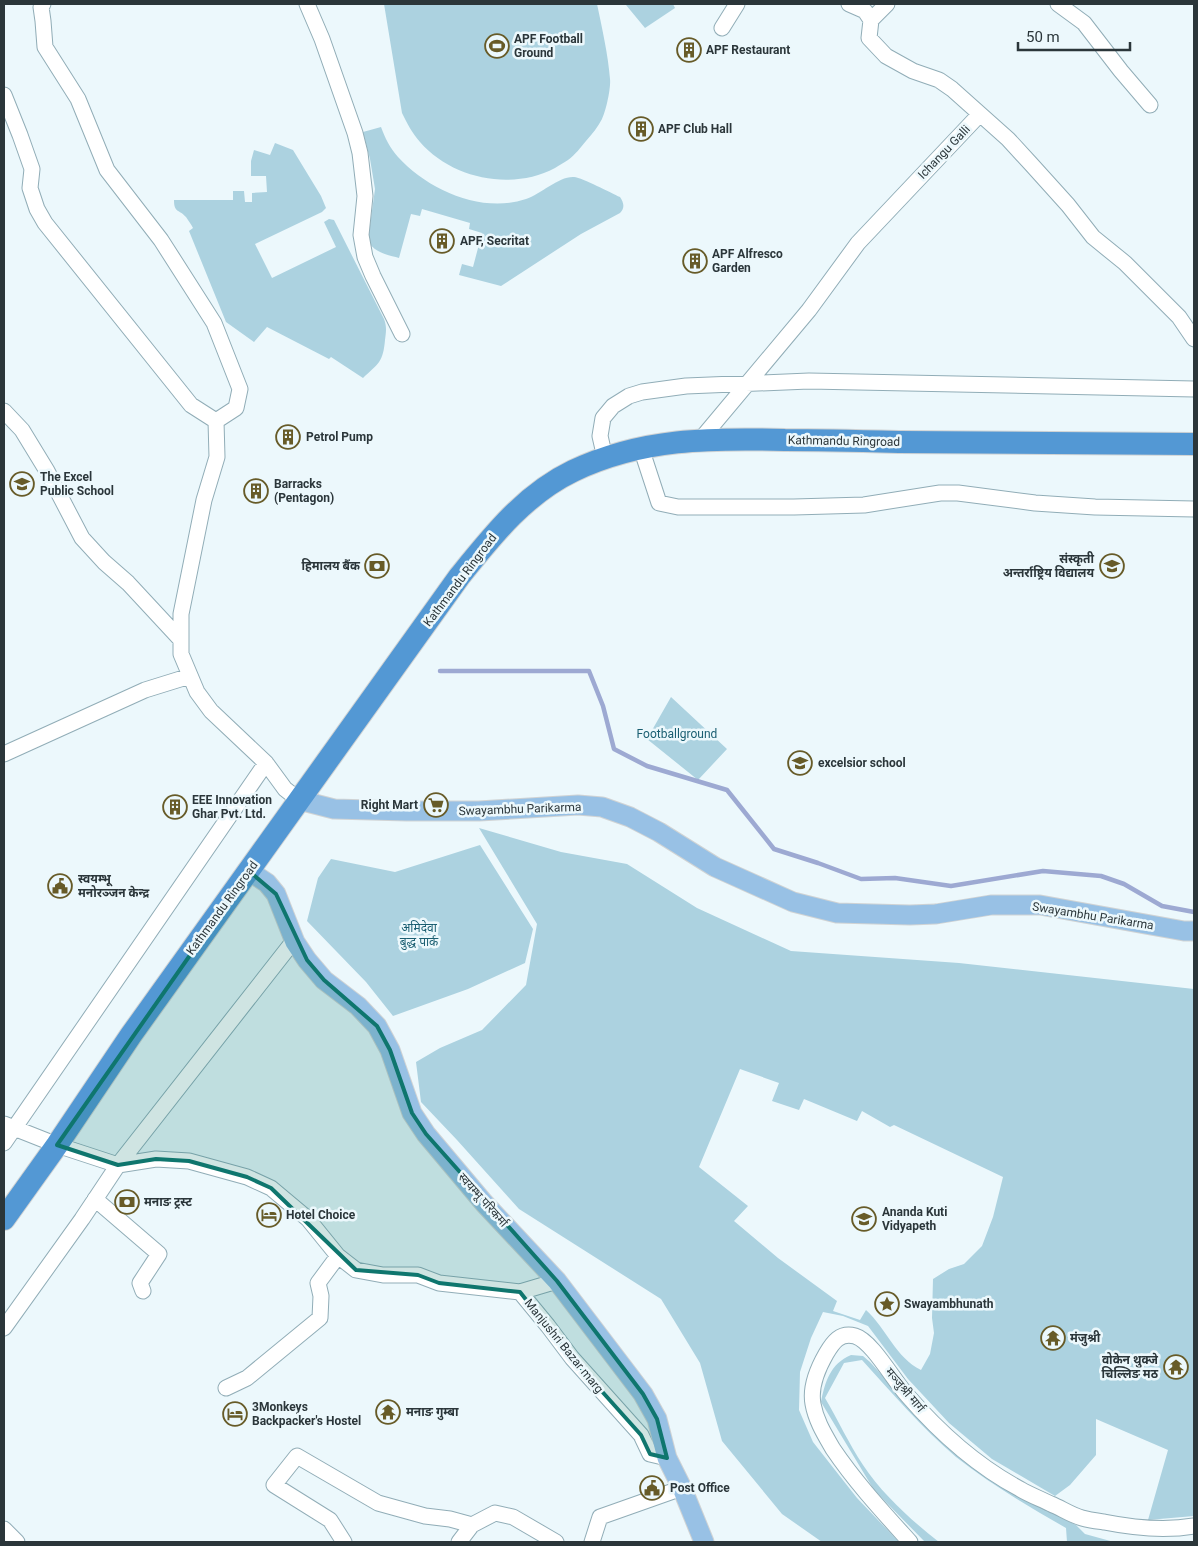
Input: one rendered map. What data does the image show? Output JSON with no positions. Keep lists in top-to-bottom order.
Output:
{
  "streets": {
    "highway": ["Kathmandu Ringroad"],
    "main road": ["Swayambhu Parikarma", "स्वयम्भू परिकर्मा"],
    "street": ["Ichangu Galli", "Manjushri Bazar marg", "मञ्जुश्री मार्ग"]
  },
  "crossings": [
    ["Ichangu Galli", "Kathmandu Ringroad"],
    ["Kathmandu Ringroad", "Swayambhu Parikarma"],
    ["Kathmandu Ringroad", "स्वयम्भू परिकर्मा"],
    ["Kathmandu Ringroad", "Manjushri Bazar marg"],
    ["स्वयम्भू परिकर्मा", "Manjushri Bazar marg"]
  ],
  "parks": ["Footballground", "अमिदेवा बुद्ध पार्क"],
  "places": {
    "sports": ["APF Football Ground"],
    "building": [
      "APF Restaurant",
      "APF Club Hall",
      "APF, Secritat",
      "APF Alfresco Garden",
      "Petrol Pump",
      "Barracks (Pentagon)",
      "EEE Innovation Ghar Pvt. Ltd."
    ],
    "school or university": [
      "The Excel Public School",
      "संस्कृती अन्तर्राष्ट्रिय विद्यालय",
      "excelsior school",
      "Ananda Kuti Vidyapeth"
    ],
    "bank": ["हिमालय बैंक", "मनाङ ट्रस्ट"],
    "supermarket": ["Right Mart"],
    "public building": ["स्वयम्भू मनोरञ्जन केन्द्र", "Post Office"],
    "hotel": ["Hotel Choice", "3Monkeys Backpacker's Hostel"],
    "place": ["Swayambhunath"],
    "temple": ["मंजुश्री", "वोकेन थुक्जे चिल्लिङ मठ", "मनाङ गुम्बा"]
  },
  "scale_bar": "50 m"
}
